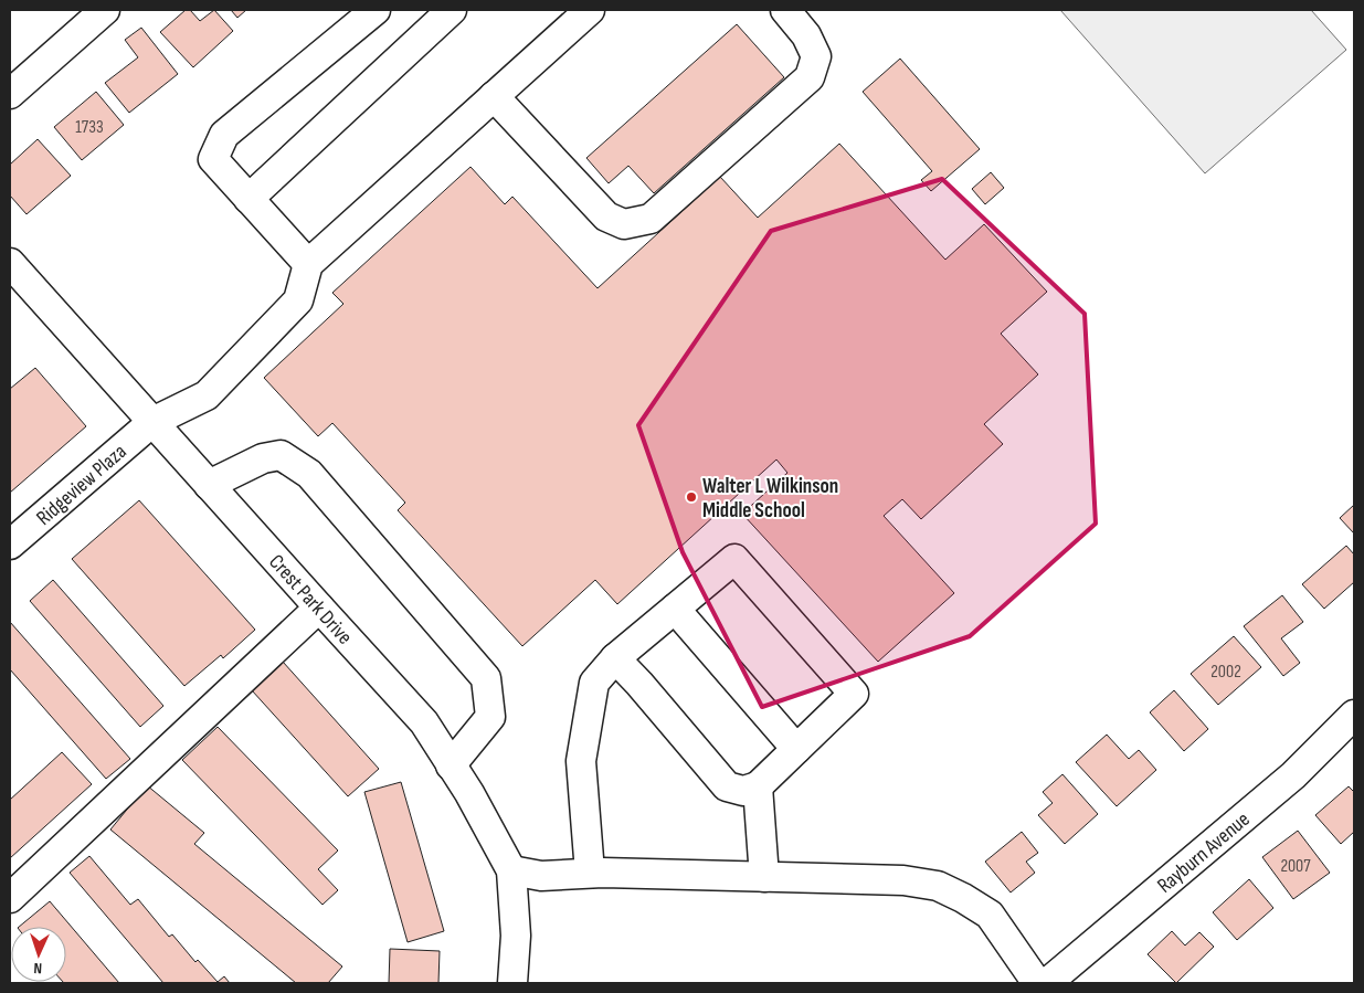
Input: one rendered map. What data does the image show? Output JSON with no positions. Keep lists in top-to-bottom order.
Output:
{
  "streets": {
    "street": ["Ridgeview Plaza", "Crest Park Drive", "Rayburn Avenue"]
  },
  "crossings": [
    ["Ridgeview Plaza", "Crest Park Drive"]
  ],
  "places": ["Walter L Wilkinson Middle School"],
  "house_numbers": ["1733", "2002", "2007"],
  "north": "bottom"
}
